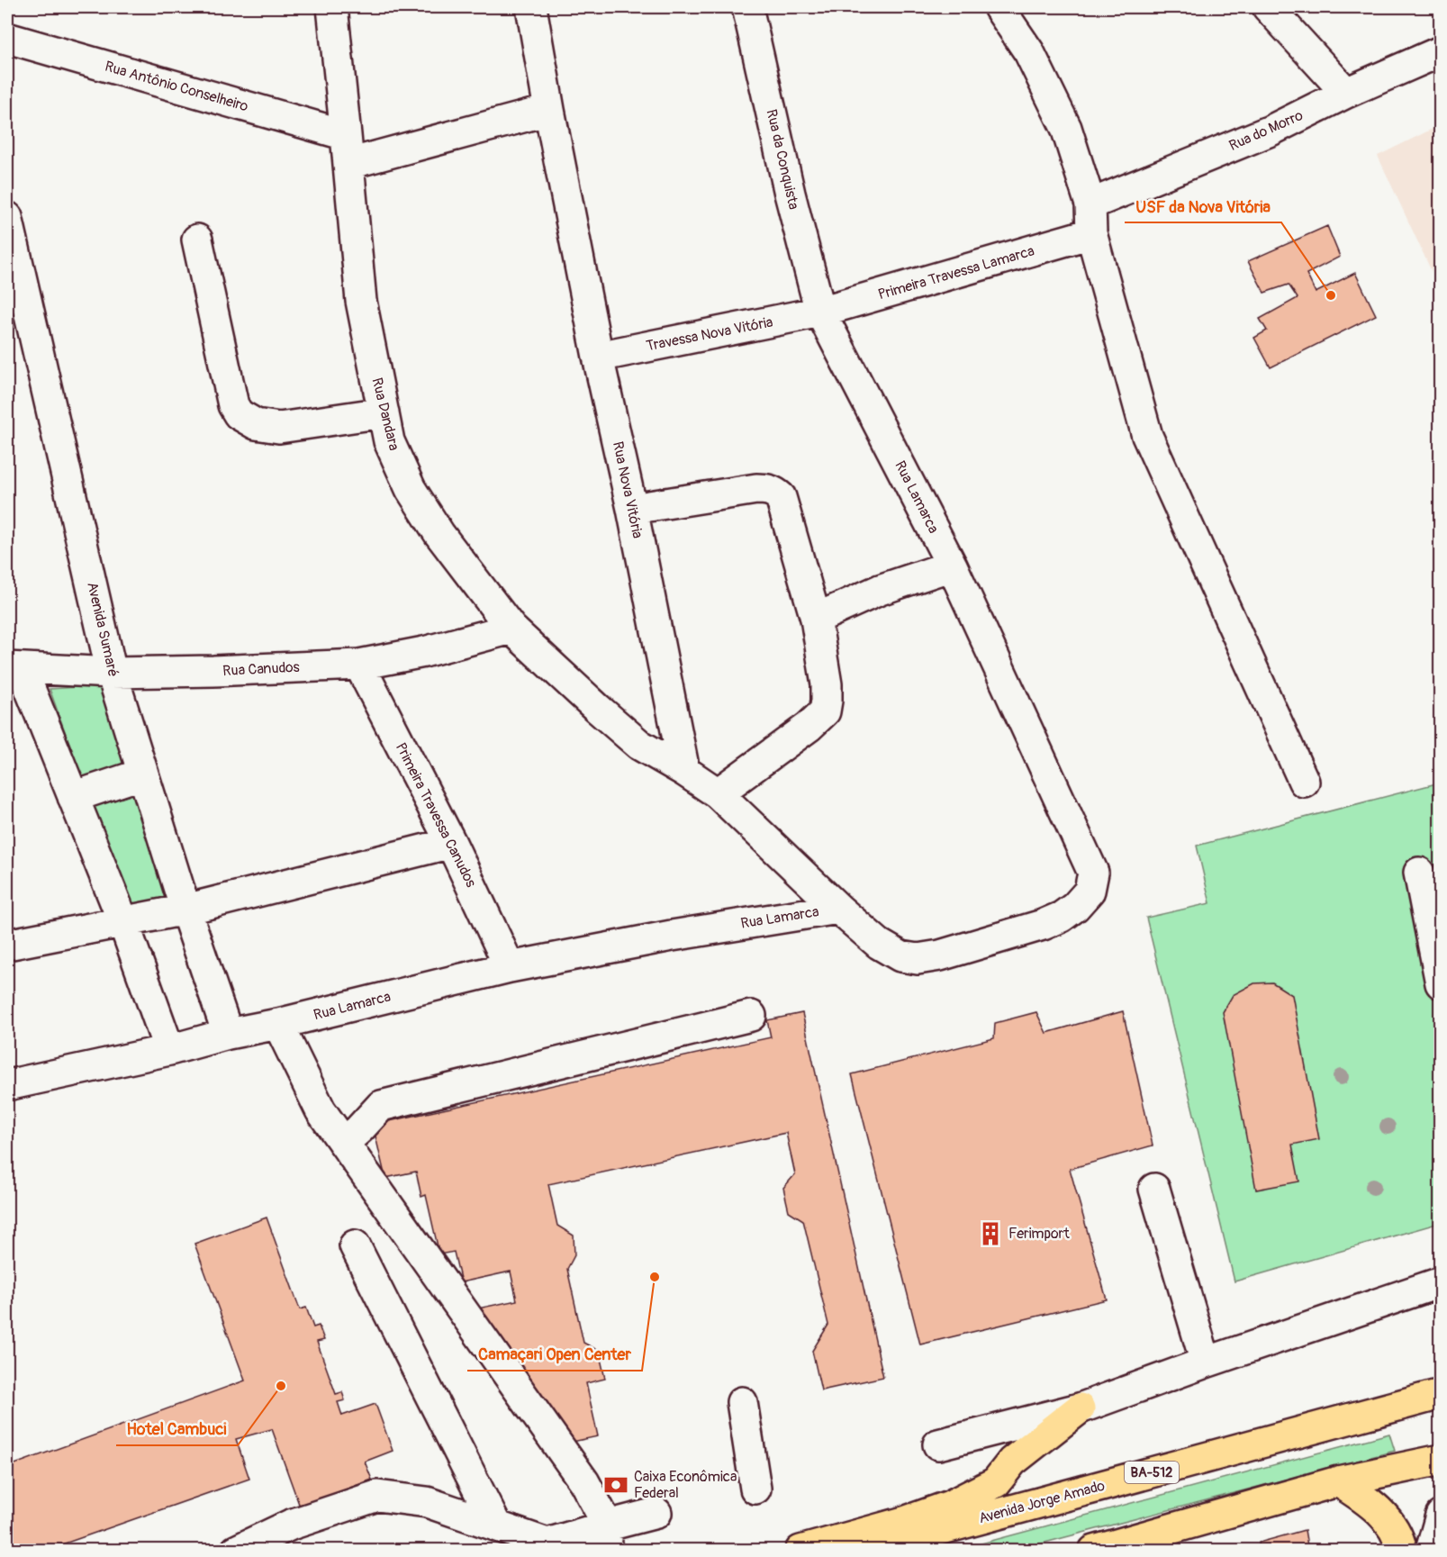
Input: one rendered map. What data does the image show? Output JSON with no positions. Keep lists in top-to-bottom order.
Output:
{
  "streets": {
    "main road": ["BA-512", "Avenida Jorge Amado"],
    "street": [
      "Rua Antônio Conselheiro",
      "Rua do Morro",
      "Rua da Conquista",
      "Primeira Travessa Lamarca",
      "Travessa Nova Vitória",
      "Rua Dandara",
      "Rua Nova Vitória",
      "Rua Lamarca",
      "Avenida Sumaré",
      "Rua Canudos",
      "Primeira Travessa Canudos"
    ]
  },
  "crossings": [
    ["Rua Antônio Conselheiro", "Rua Dandara"],
    ["Rua do Morro", "Primeira Travessa Lamarca"],
    ["Rua da Conquista", "Primeira Travessa Lamarca"],
    ["Rua da Conquista", "Travessa Nova Vitória"],
    ["Rua da Conquista", "Rua Lamarca"],
    ["Primeira Travessa Lamarca", "Travessa Nova Vitória"],
    ["Primeira Travessa Lamarca", "Rua Lamarca"],
    ["Travessa Nova Vitória", "Rua Nova Vitória"],
    ["Travessa Nova Vitória", "Rua Lamarca"],
    ["Rua Dandara", "Rua Nova Vitória"],
    ["Rua Dandara", "Rua Canudos"],
    ["Rua Lamarca", "Avenida Sumaré"],
    ["Rua Lamarca", "Primeira Travessa Canudos"],
    ["Avenida Sumaré", "Rua Canudos"],
    ["Rua Canudos", "Primeira Travessa Canudos"]
  ],
  "places": {
    "other": ["USF da Nova Vitória", "Camaçari Open Center", "Hotel Cambuci"],
    "building": ["Ferimport"],
    "bank": ["Caixa Econômica Federal"]
  }
}
